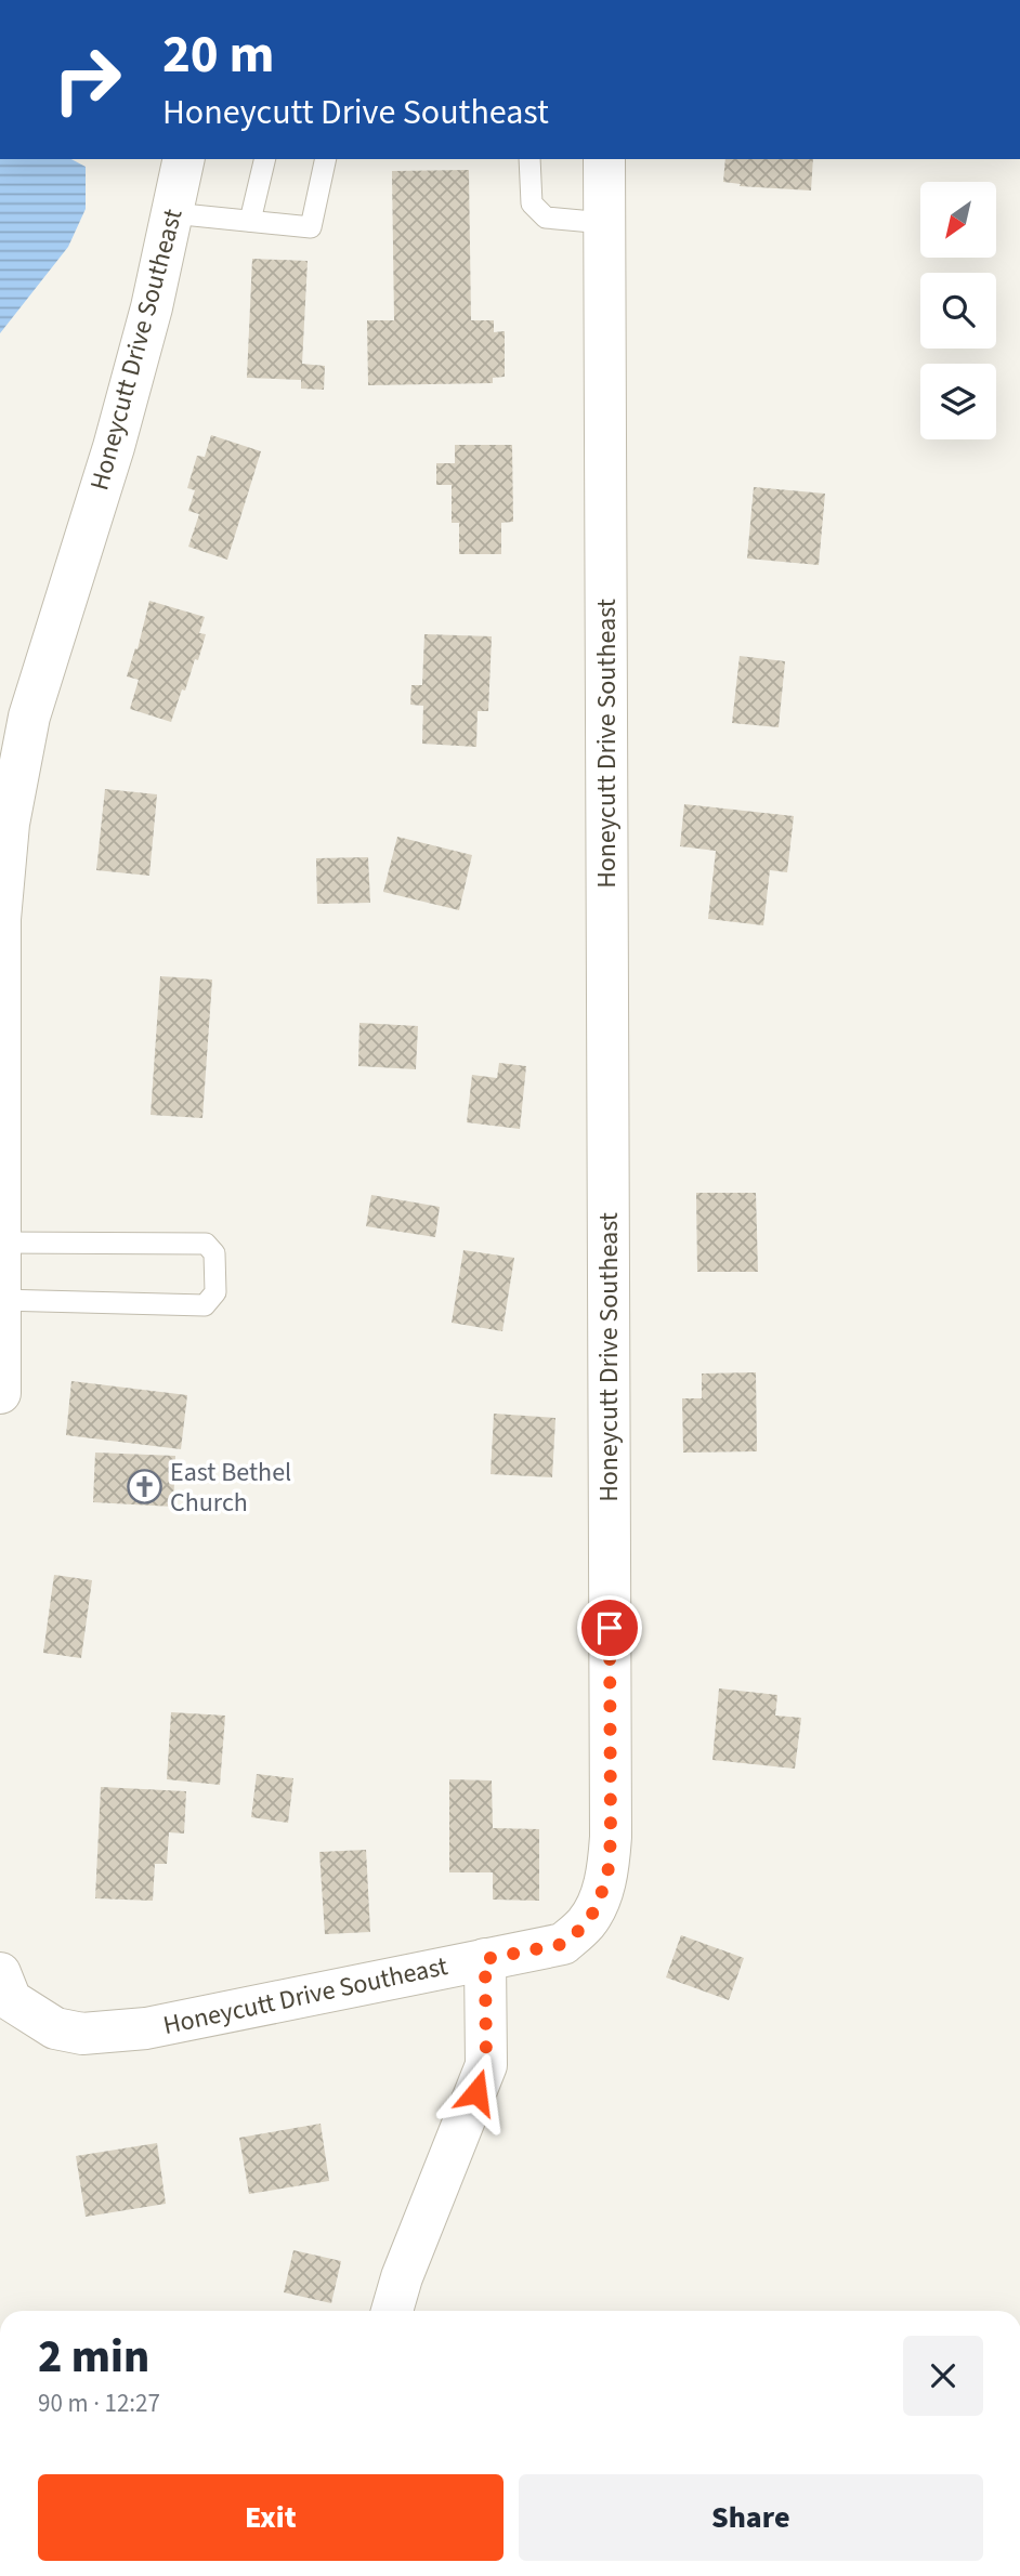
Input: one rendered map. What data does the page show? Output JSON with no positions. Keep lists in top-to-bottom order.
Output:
{
  "streets": {
    "street": ["Honeycutt Drive Southeast"]
  },
  "places": {
    "church": ["East Bethel Church"]
  },
  "north": "bottom left",
  "page": {
    "turn": ["20 m", "Honeycutt Drive Southeast"],
    "heading": ["2 min", "90 m · 12:27"],
    "buttons": ["Exit", "Share"]
  }
}
